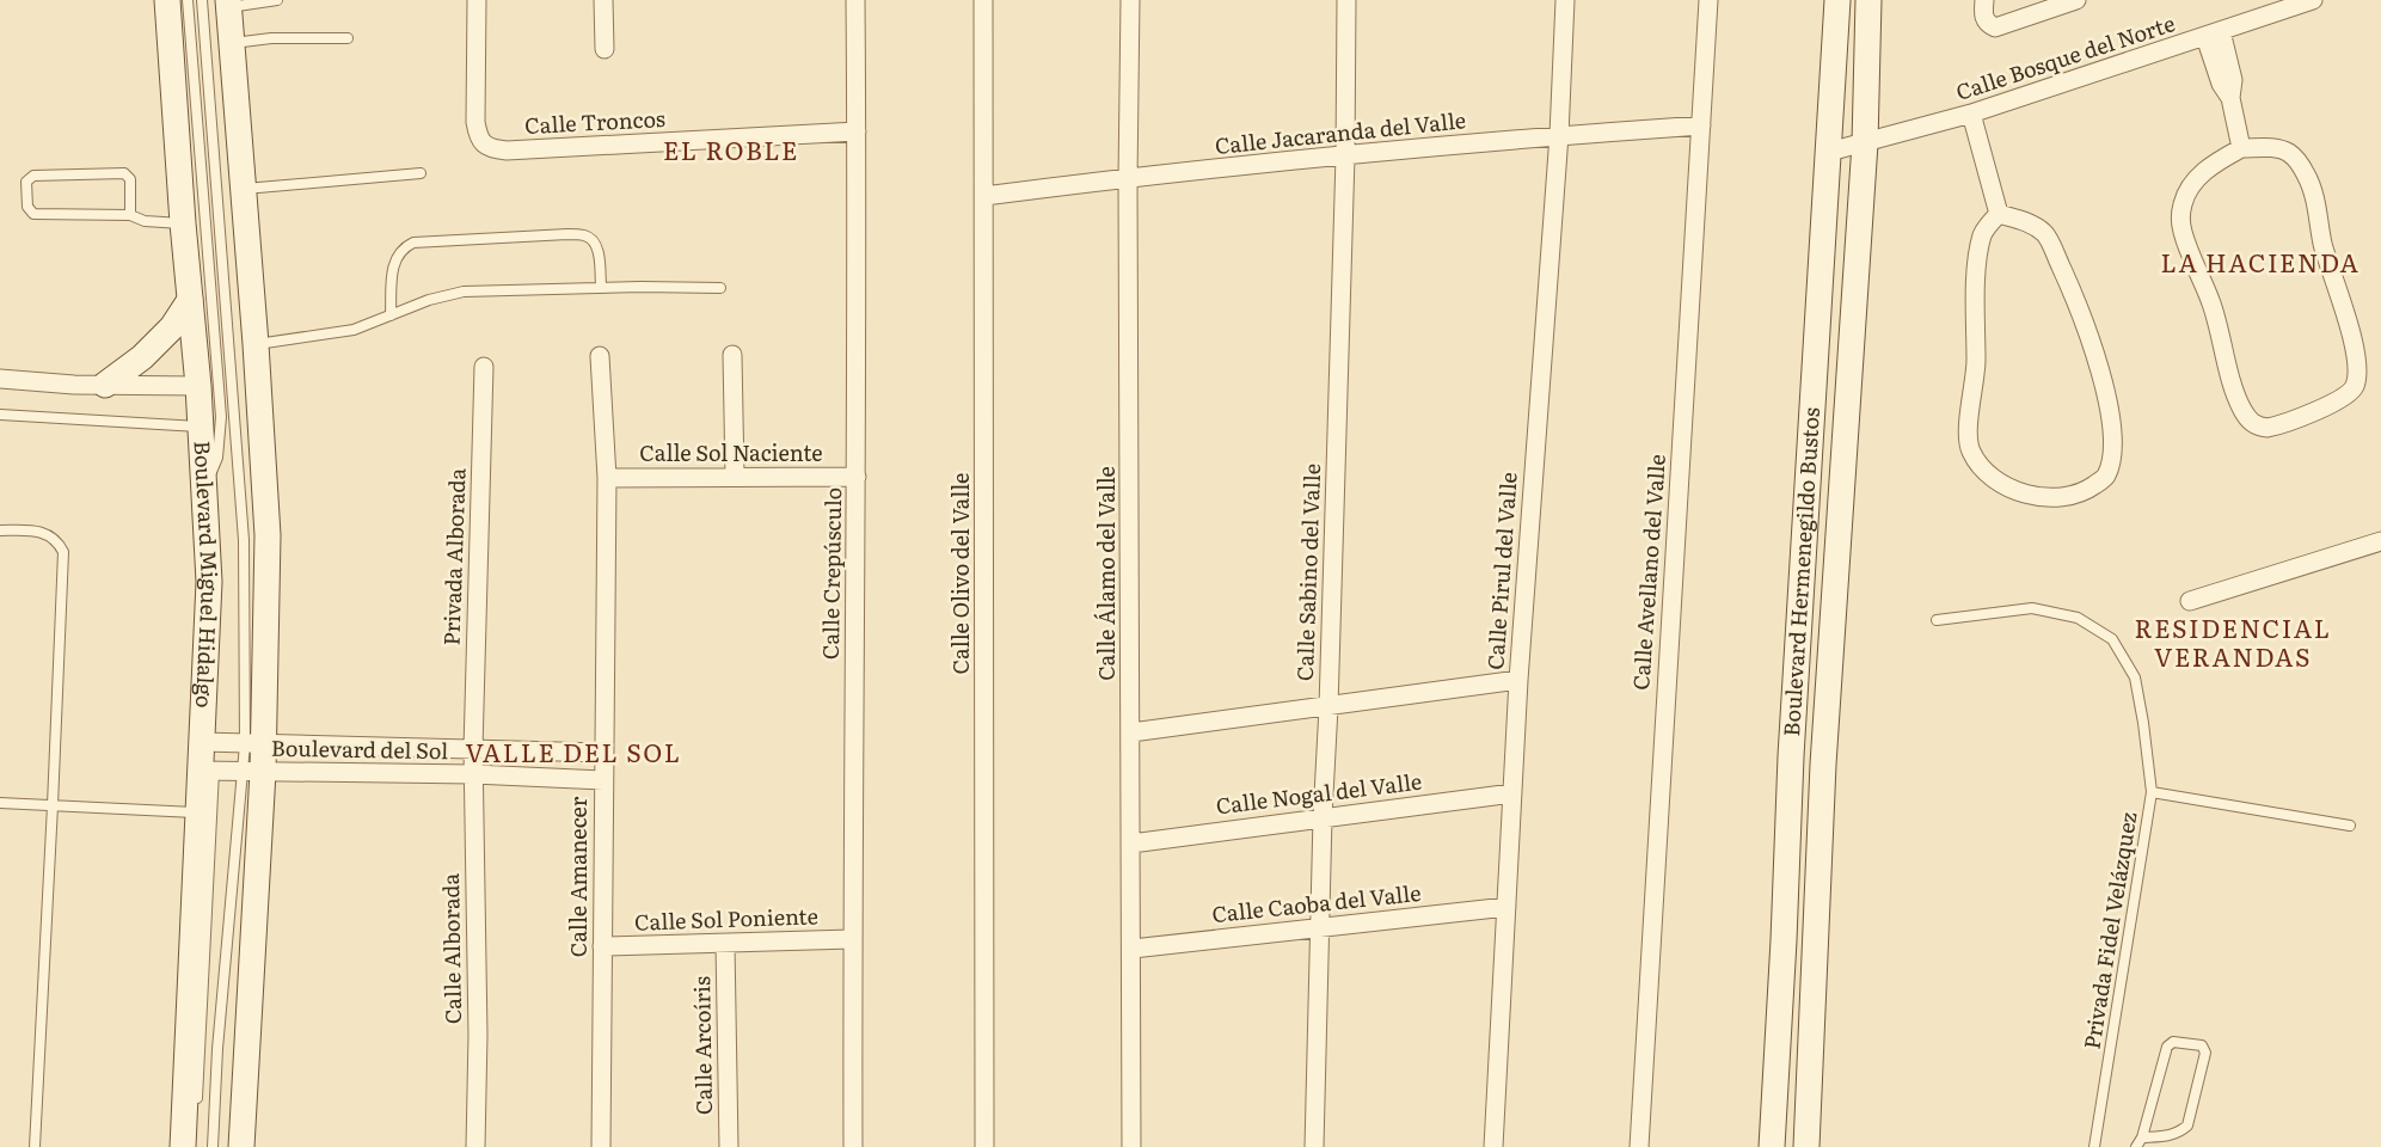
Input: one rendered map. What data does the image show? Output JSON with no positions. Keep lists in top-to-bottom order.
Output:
{
  "streets": {
    "main road": ["Boulevard Miguel Hidalgo", "Boulevard Hermenegildo Bustos"],
    "street": [
      "Calle Bosque del Norte",
      "Calle Troncos",
      "Calle Jacaranda del Valle",
      "Calle Sol Naciente",
      "Privada Alborada",
      "Calle Pirul del Valle",
      "Calle Sabino del Valle",
      "Calle Avellano del Valle",
      "Calle Crepúsculo",
      "Calle Olivo del Valle",
      "Calle Álamo del Valle",
      "Boulevard del Sol",
      "Calle Nogal del Valle",
      "Calle Amanecer",
      "Calle Caoba del Valle",
      "Calle Sol Poniente",
      "Calle Alborada",
      "Calle Arcoíris"
    ],
    "lane": ["Privada Fidel Velázquez"]
  },
  "crossings": [
    ["Calle Bosque del Norte", "Boulevard Hermenegildo Bustos"],
    ["Calle Troncos", "Calle Crepúsculo"],
    ["Calle Jacaranda del Valle", "Calle Pirul del Valle"],
    ["Calle Jacaranda del Valle", "Calle Sabino del Valle"],
    ["Calle Jacaranda del Valle", "Calle Avellano del Valle"],
    ["Calle Jacaranda del Valle", "Calle Olivo del Valle"],
    ["Calle Jacaranda del Valle", "Calle Álamo del Valle"],
    ["Calle Sol Naciente", "Calle Crepúsculo"],
    ["Calle Sol Naciente", "Calle Amanecer"],
    ["Privada Alborada", "Boulevard del Sol"],
    ["Privada Alborada", "Calle Alborada"],
    ["Calle Pirul del Valle", "Calle Nogal del Valle"],
    ["Calle Pirul del Valle", "Calle Caoba del Valle"],
    ["Calle Sabino del Valle", "Calle Nogal del Valle"],
    ["Calle Sabino del Valle", "Calle Caoba del Valle"],
    ["Boulevard Miguel Hidalgo", "Boulevard del Sol"],
    ["Calle Crepúsculo", "Calle Sol Poniente"],
    ["Calle Álamo del Valle", "Calle Nogal del Valle"],
    ["Calle Álamo del Valle", "Calle Caoba del Valle"],
    ["Boulevard del Sol", "Calle Amanecer"],
    ["Boulevard del Sol", "Calle Alborada"],
    ["Calle Amanecer", "Calle Sol Poniente"],
    ["Calle Sol Poniente", "Calle Arcoíris"]
  ],
  "districts": [
    "EL ROBLE",
    "LA HACIENDA",
    "RESIDENCIAL VERANDAS",
    "VALLE DEL SOL"
  ]
}
